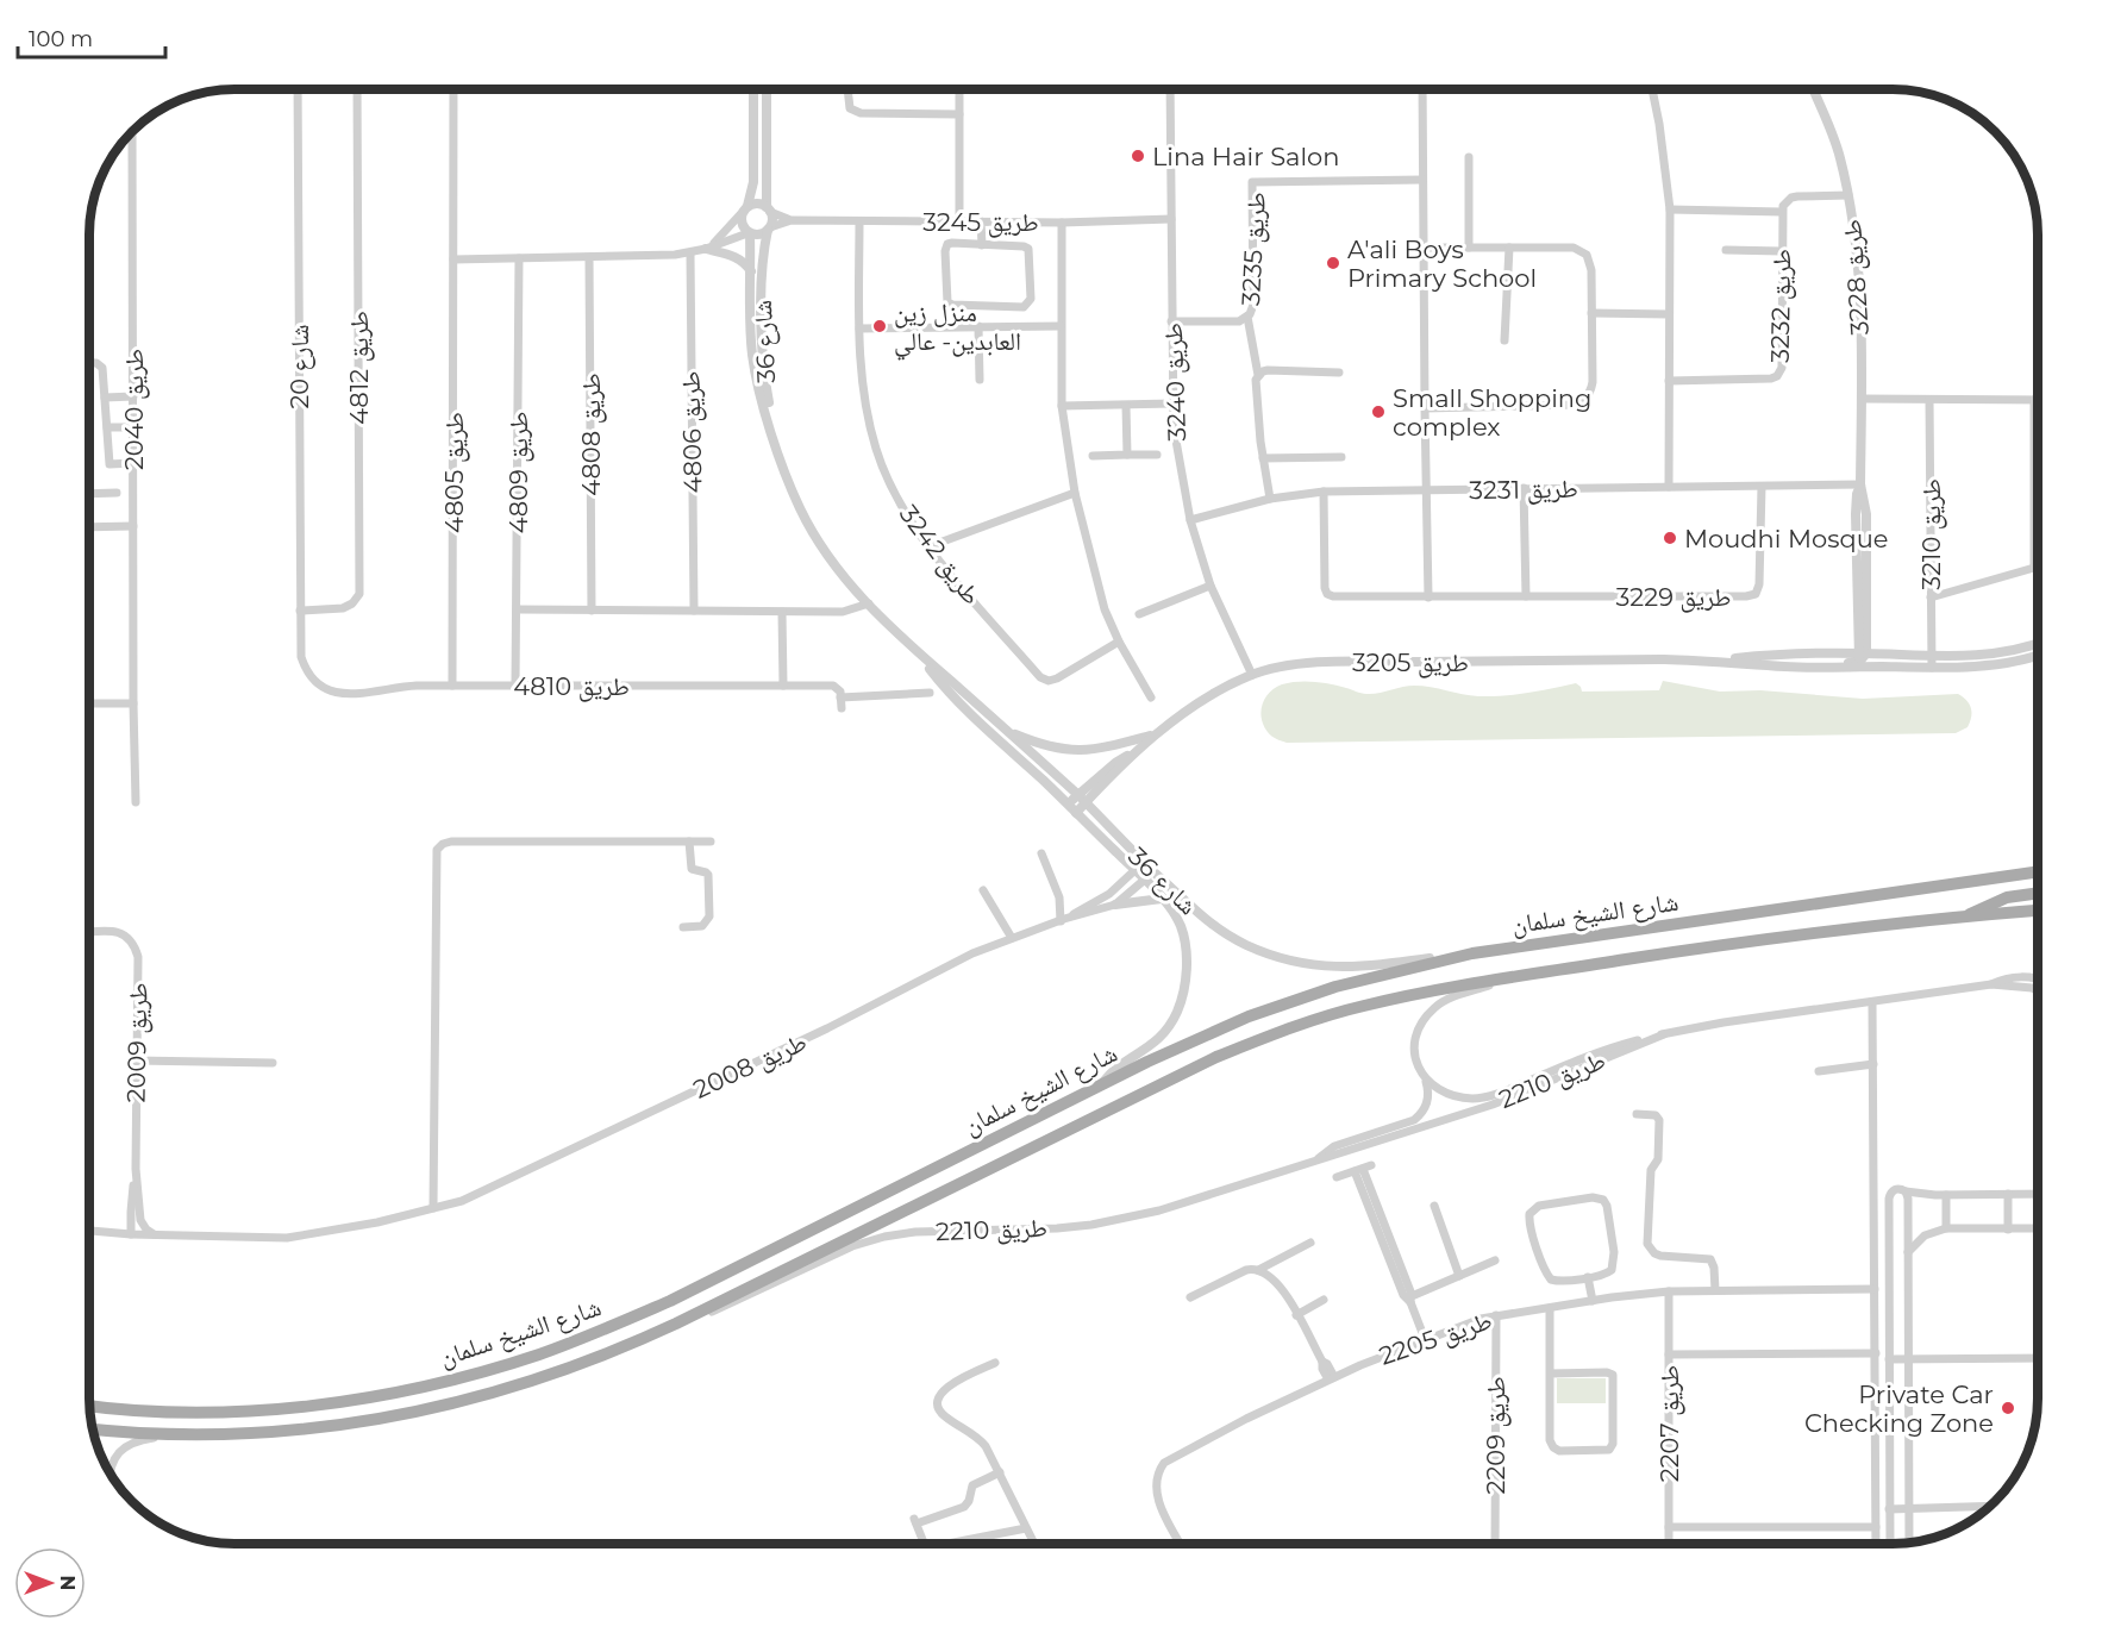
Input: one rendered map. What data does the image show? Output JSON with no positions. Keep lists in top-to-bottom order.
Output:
{
  "streets": {
    "main road": ["شارع الشيخ سلمان"],
    "street": [
      "طريق 3245",
      "طريق 3235",
      "طريق 3228",
      "طريق 3232",
      "شارع 36",
      "شارع 20",
      "طريق 4812",
      "طريق 3240",
      "طريق 2040",
      "طريق 4806",
      "طريق 4808",
      "طريق 4805",
      "طريق 4809",
      "طريق 3231",
      "طريق 3210",
      "طريق 3242",
      "طريق 3229",
      "طريق 3205",
      "طريق 4810",
      "طريق 2009",
      "طريق 2008",
      "طريق 2210",
      "طريق 2205",
      "طريق 2207",
      "طريق 2209"
    ]
  },
  "crossings": [
    ["طريق 3245", "شارع 36"],
    ["طريق 3245", "طريق 3240"],
    ["طريق 3245", "طريق 3242"],
    ["طريق 3235", "طريق 3240"],
    ["طريق 3228", "طريق 3232"],
    ["طريق 3228", "طريق 3231"],
    ["طريق 3228", "طريق 3205"],
    ["شارع 36", "طريق 3205"],
    ["شارع 36", "شارع الشيخ سلمان"],
    ["شارع 36", "طريق 2008"],
    ["شارع 20", "طريق 4812"],
    ["شارع 20", "طريق 4810"],
    ["طريق 3240", "طريق 3231"],
    ["طريق 3240", "طريق 3205"],
    ["طريق 4805", "طريق 4810"],
    ["طريق 4809", "طريق 4810"],
    ["طريق 3231", "طريق 3229"],
    ["طريق 3210", "طريق 3205"],
    ["شارع الشيخ سلمان", "طريق 2210"],
    ["طريق 2009", "طريق 2008"],
    ["طريق 2205", "طريق 2207"],
    ["طريق 2205", "طريق 2209"]
  ],
  "places": [
    "Lina Hair Salon",
    "A'ali Boys Primary School",
    "منزل زين العابدين- عالي",
    "Small Shopping complex",
    "Moudhi Mosque",
    "Private Car Checking Zone"
  ],
  "scale_bar": "100 m",
  "north": "right"
}
